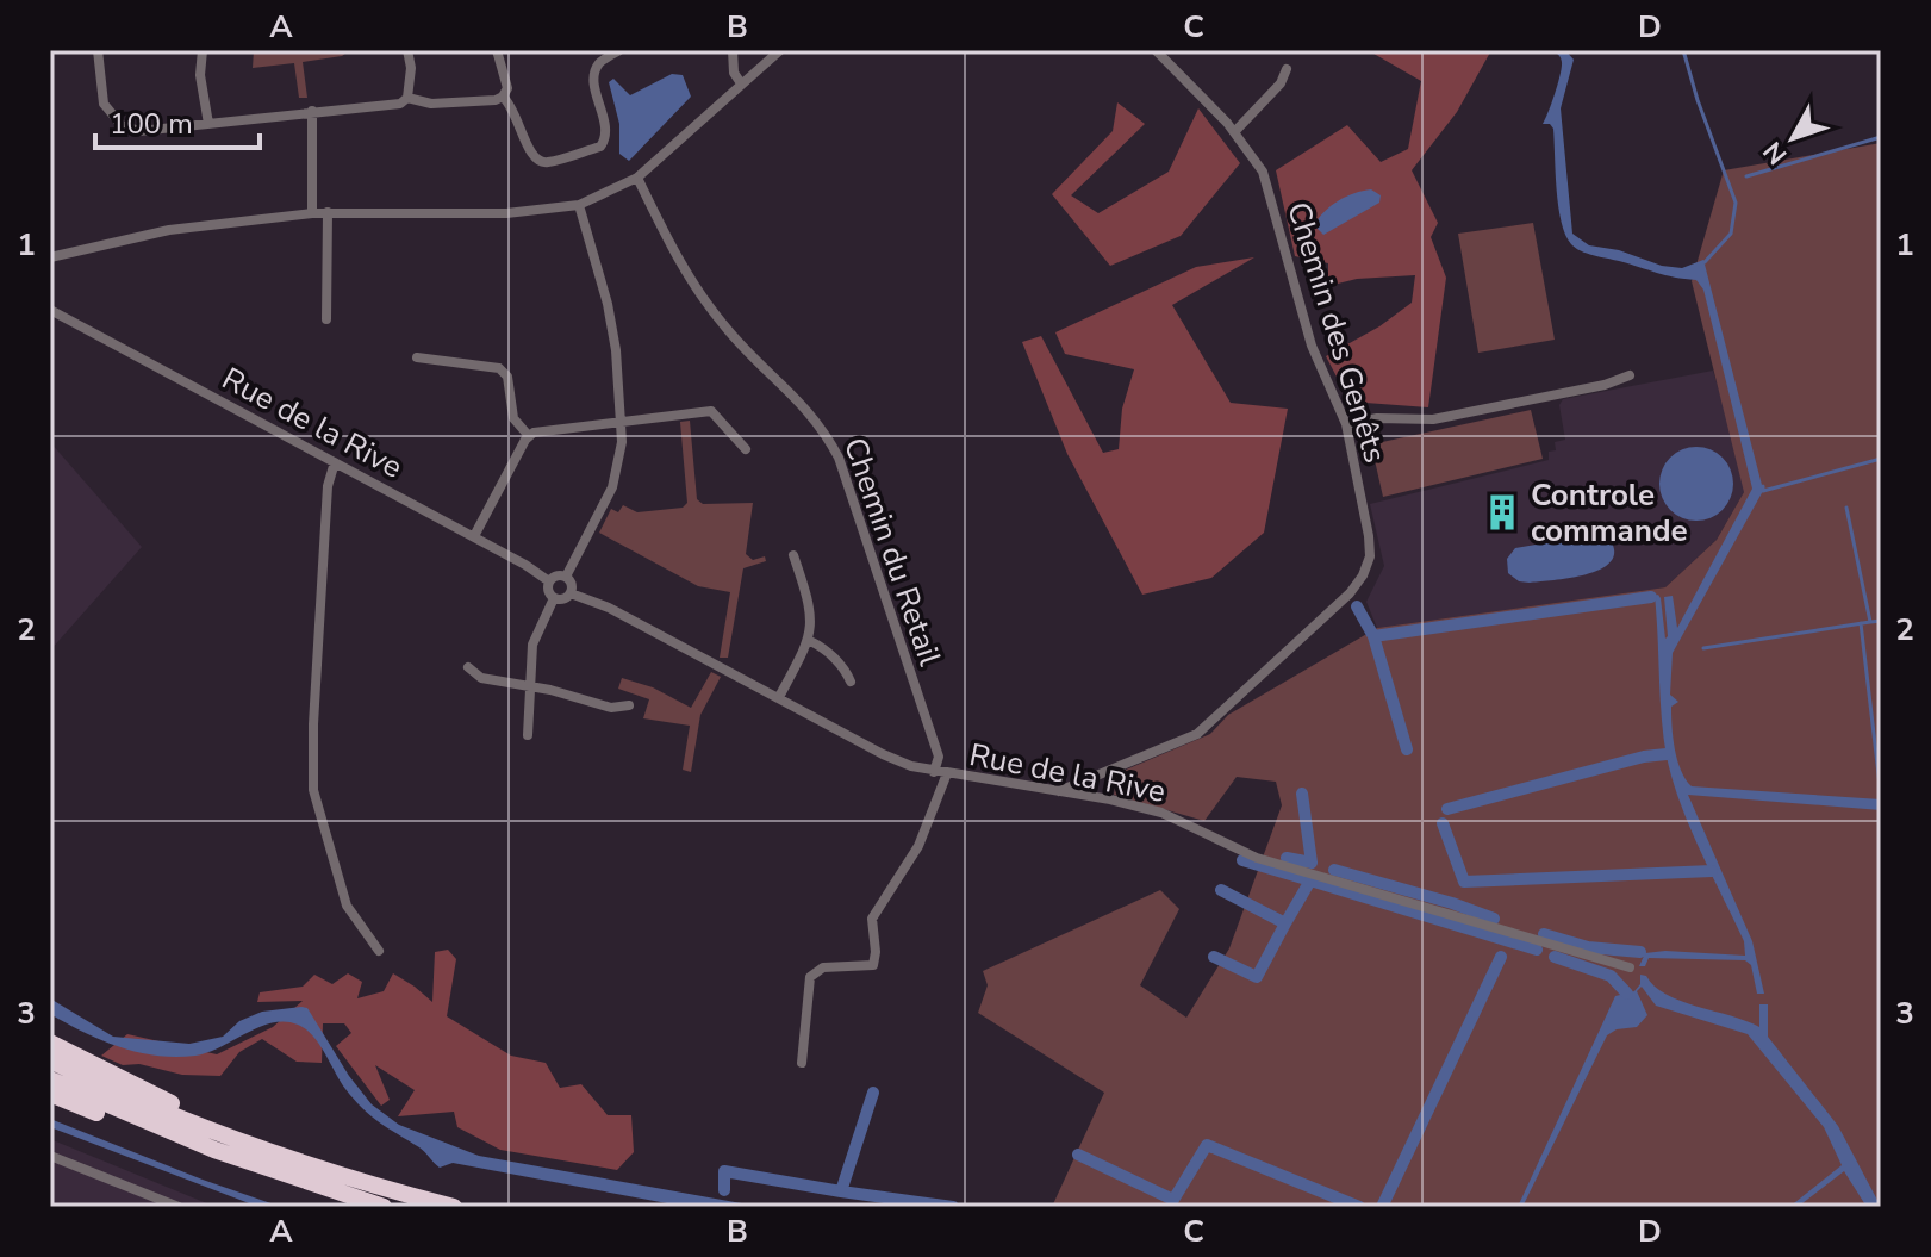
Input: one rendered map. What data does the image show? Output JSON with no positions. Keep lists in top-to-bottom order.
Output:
{
  "streets": {
    "street": ["Chemin des Genêts", "Rue de la Rive", "Chemin du Retail"]
  },
  "crossings": [
    ["Chemin des Genêts", "Rue de la Rive"],
    ["Rue de la Rive", "Chemin du Retail"]
  ],
  "places": {
    "building": ["Controle commande"]
  },
  "scale_bar": "100 m",
  "north": "bottom left",
  "grid": {
    "columns": [
      "A",
      "B",
      "C",
      "D"
    ],
    "rows": ["1", "2", "3"]
  }
}
